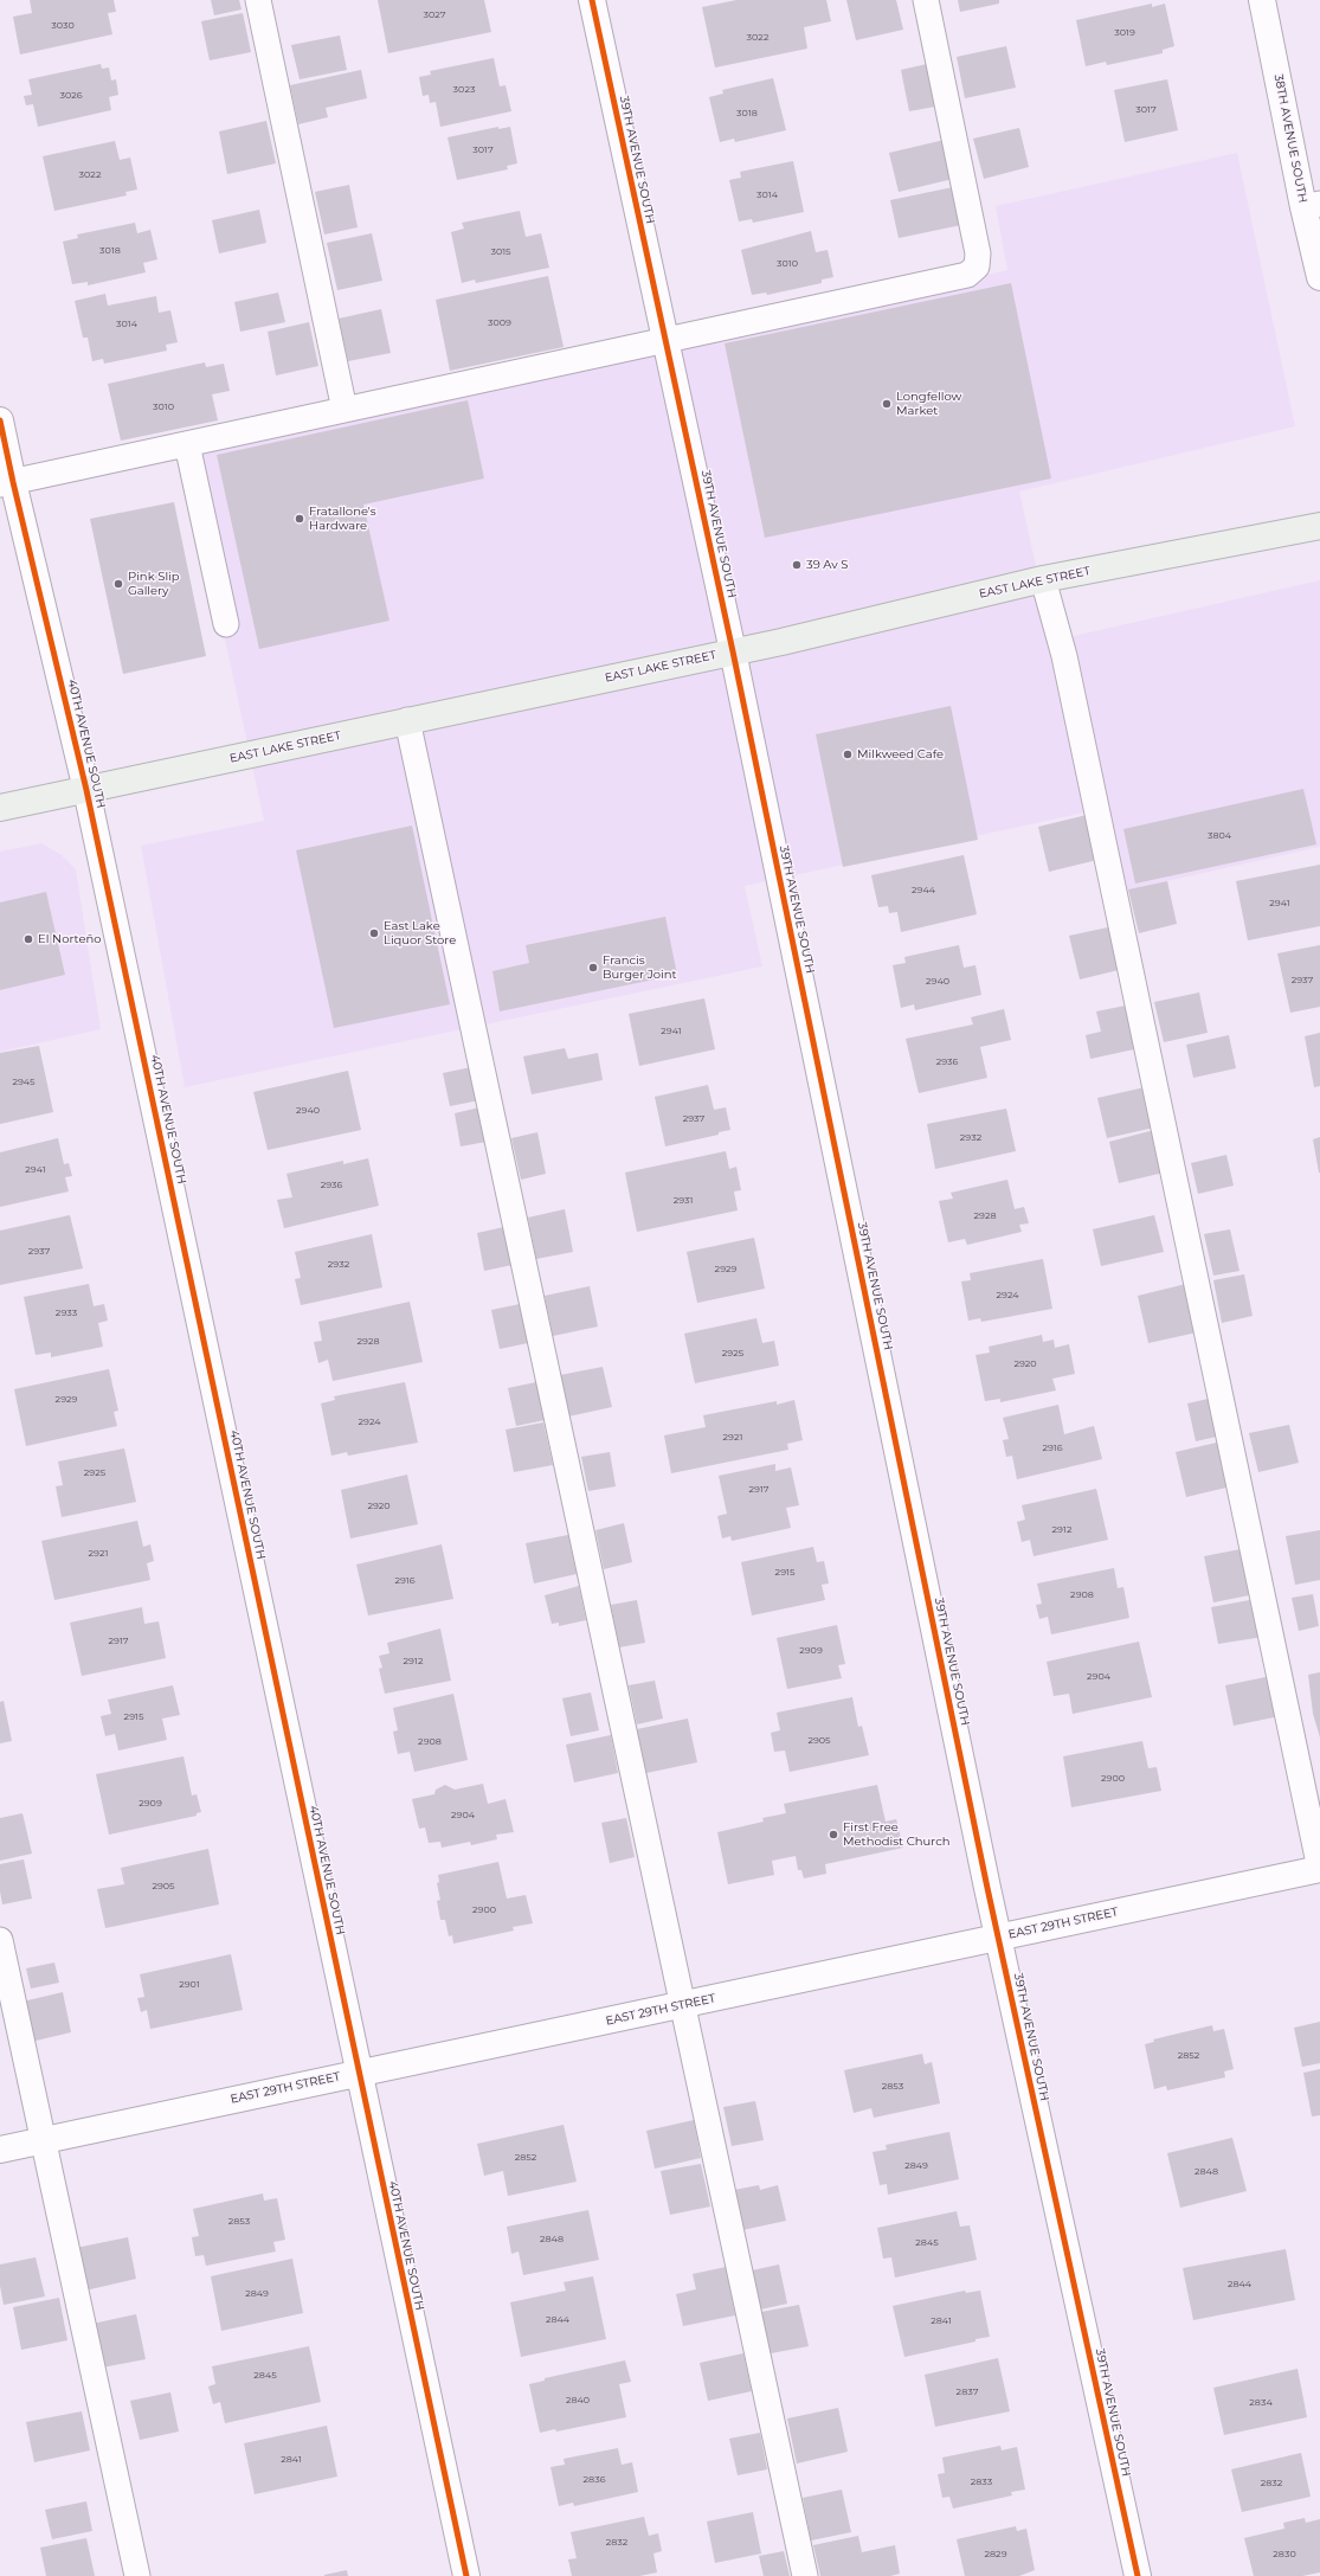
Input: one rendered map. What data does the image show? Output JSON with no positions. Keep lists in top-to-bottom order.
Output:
{
  "streets": {
    "main road": ["EAST LAKE STREET"],
    "street": [
      "38TH AVENUE SOUTH",
      "39TH AVENUE SOUTH",
      "40TH AVENUE SOUTH",
      "EAST 29TH STREET"
    ]
  },
  "crossings": [
    ["39TH AVENUE SOUTH", "EAST LAKE STREET"],
    ["39TH AVENUE SOUTH", "EAST 29TH STREET"],
    ["EAST LAKE STREET", "40TH AVENUE SOUTH"],
    ["40TH AVENUE SOUTH", "EAST 29TH STREET"]
  ],
  "places": [
    "Longfellow Market",
    "Fratallone's Hardware",
    "39 Av S",
    "Pink Slip Gallery",
    "Milkweed Cafe",
    "East Lake Liquor Store",
    "El Norteño",
    "Francis Burger Joint",
    "First Free Methodist Church"
  ],
  "house_numbers": [
    "3027",
    "3030",
    "3019",
    "3022",
    "3023",
    "3026",
    "3017",
    "3018",
    "3017",
    "3022",
    "3014",
    "3018",
    "3015",
    "3010",
    "3009",
    "3014",
    "3010",
    "3804",
    "2944",
    "2941",
    "2937",
    "2940",
    "2941",
    "2936",
    "2945",
    "2940",
    "2937",
    "2932",
    "2941",
    "2936",
    "2931",
    "2928",
    "2937",
    "2932",
    "2929",
    "2924",
    "2933",
    "2928",
    "2925",
    "2920",
    "2929",
    "2924",
    "2921",
    "2916",
    "2925",
    "2917",
    "2920",
    "2912",
    "2921",
    "2915",
    "2916",
    "2908",
    "2917",
    "2909",
    "2912",
    "2904",
    "2915",
    "2905",
    "2908",
    "2900",
    "2909",
    "2904",
    "2905",
    "2900",
    "2901",
    "2852",
    "2853",
    "2852",
    "2849",
    "2848",
    "2853",
    "2848",
    "2845",
    "2844",
    "2849",
    "2844",
    "2841",
    "2845",
    "2837",
    "2840",
    "2834",
    "2841",
    "2836",
    "2833",
    "2832",
    "2832",
    "2829",
    "2830"
  ]
}
